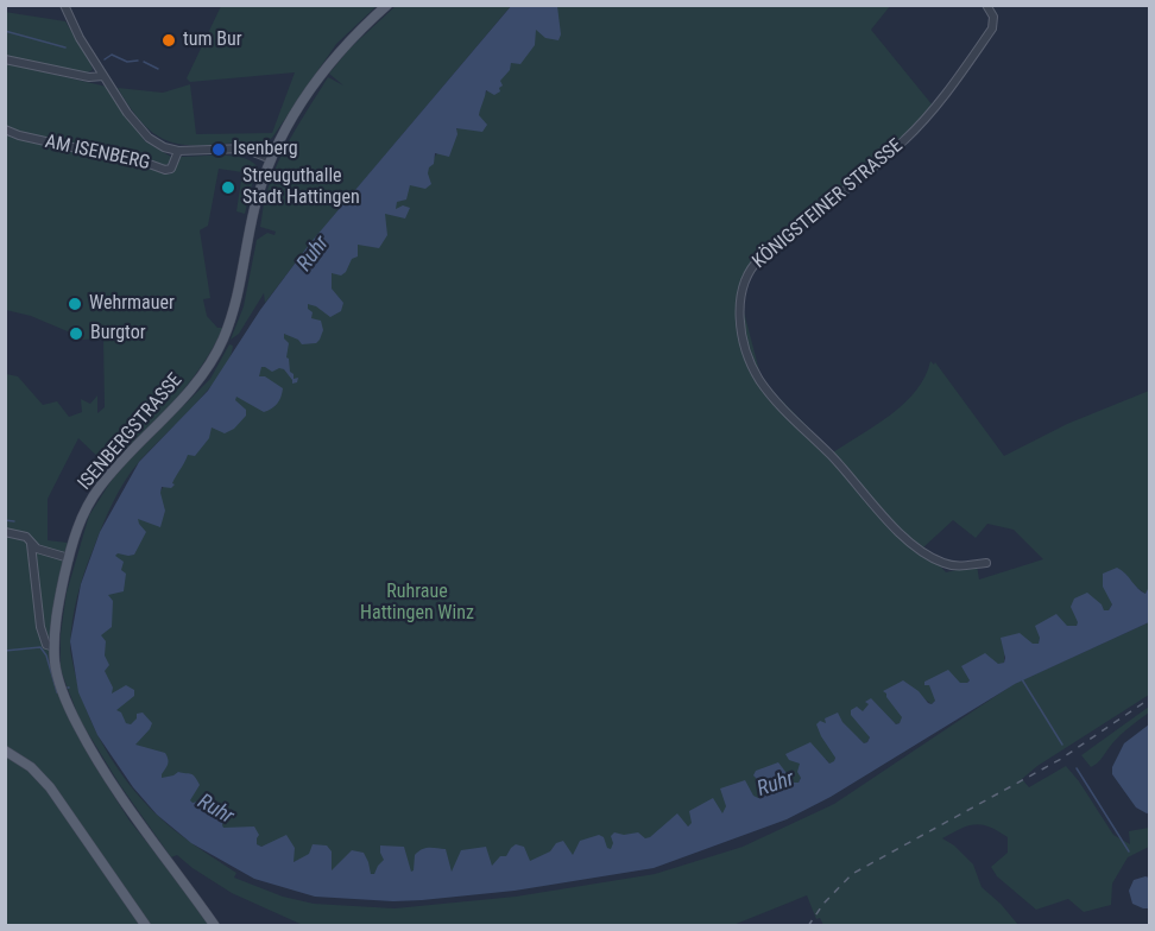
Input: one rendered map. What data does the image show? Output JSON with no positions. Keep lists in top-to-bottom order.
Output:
{
  "streets": {
    "main road": ["ISENBERGSTRASSE"],
    "street": ["AM ISENBERG", "KÖNIGSTEINER STRASSE"]
  },
  "water": ["Ruhr"],
  "parks": ["Ruhraue Hattingen Winz"],
  "places": [
    "tum Bur",
    "Isenberg",
    "Streuguthalle Stadt Hattingen",
    "Wehrmauer",
    "Burgtor"
  ]
}
